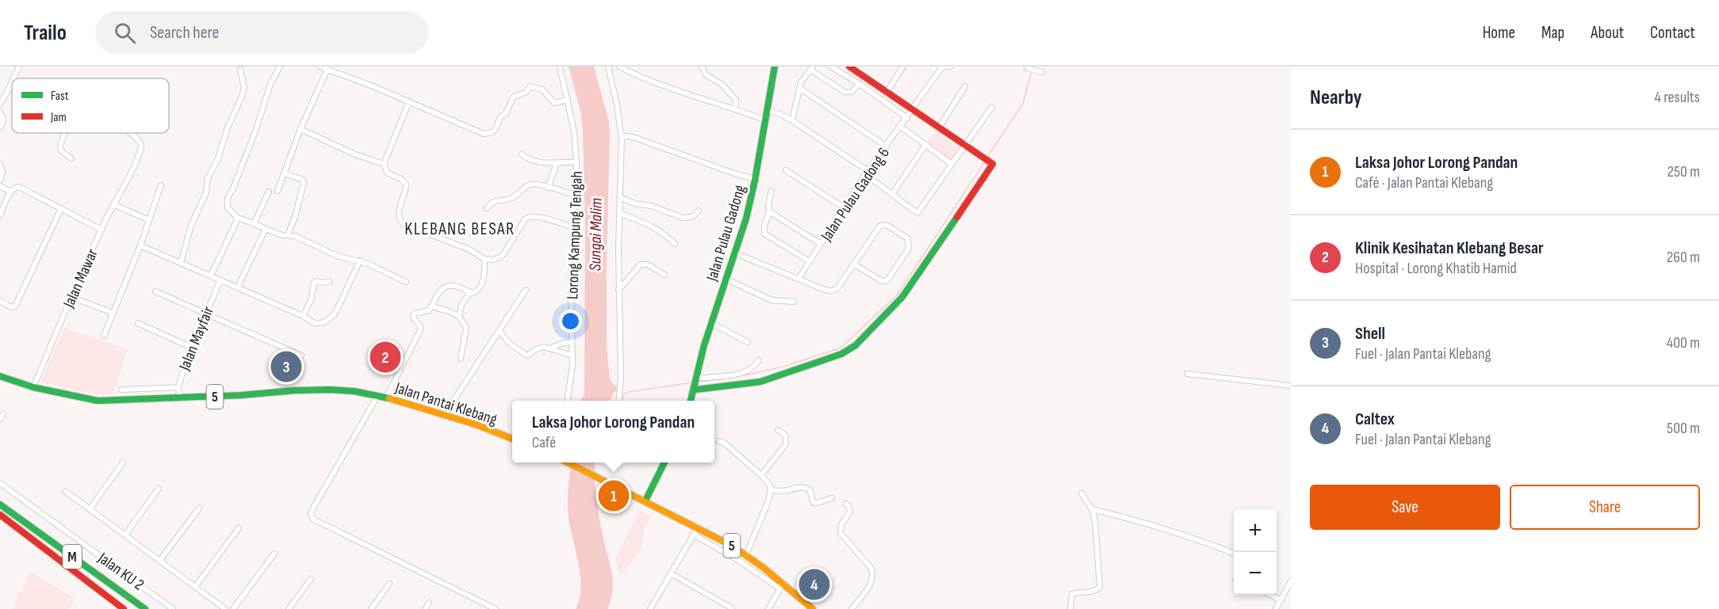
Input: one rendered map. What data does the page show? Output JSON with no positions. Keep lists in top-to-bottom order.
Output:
{
  "streets": {
    "main road": [
      "Jalan Pulau Gadong",
      "5",
      "Jalan Pantai Klebang",
      "M"
    ],
    "street": [
      "Jalan Pulau Gadong 6",
      "Lorong Kampung Tengah",
      "Jalan Mawar",
      "Jalan Mayfair",
      "Jalan KU 2"
    ]
  },
  "crossings": [
    ["Jalan Mawar", "Jalan Pantai Klebang"],
    ["Jalan Mayfair", "Jalan Pantai Klebang"]
  ],
  "districts": ["KLEBANG BESAR"],
  "water": ["Sungai Malim"],
  "legend": ["Fast", "Jam"],
  "page": {
    "header": "Trailo",
    "search": "Search here",
    "nav": [
      "Home",
      "Map",
      "About",
      "Contact"
    ],
    "heading": ["Nearby", "4 results"],
    "list": [
      {
        "mark": "1",
        "name": "Laksa Johor Lorong Pandan",
        "note": "Café · Jalan Pantai Klebang",
        "value": "250 m"
      },
      {
        "mark": "2",
        "name": "Klinik Kesihatan Klebang Besar",
        "note": "Hospital · Lorong Khatib Hamid",
        "value": "260 m"
      },
      {
        "mark": "3",
        "name": "Shell",
        "note": "Fuel · Jalan Pantai Klebang",
        "value": "400 m"
      },
      {
        "mark": "4",
        "name": "Caltex",
        "note": "Fuel · Jalan Pantai Klebang",
        "value": "500 m"
      }
    ],
    "pins": [
      "2",
      "3",
      "1",
      "4"
    ],
    "popup": ["Laksa Johor Lorong Pandan", "Café"],
    "buttons": ["Save", "Share"],
    "map_buttons": ["+", "−"]
  }
}
